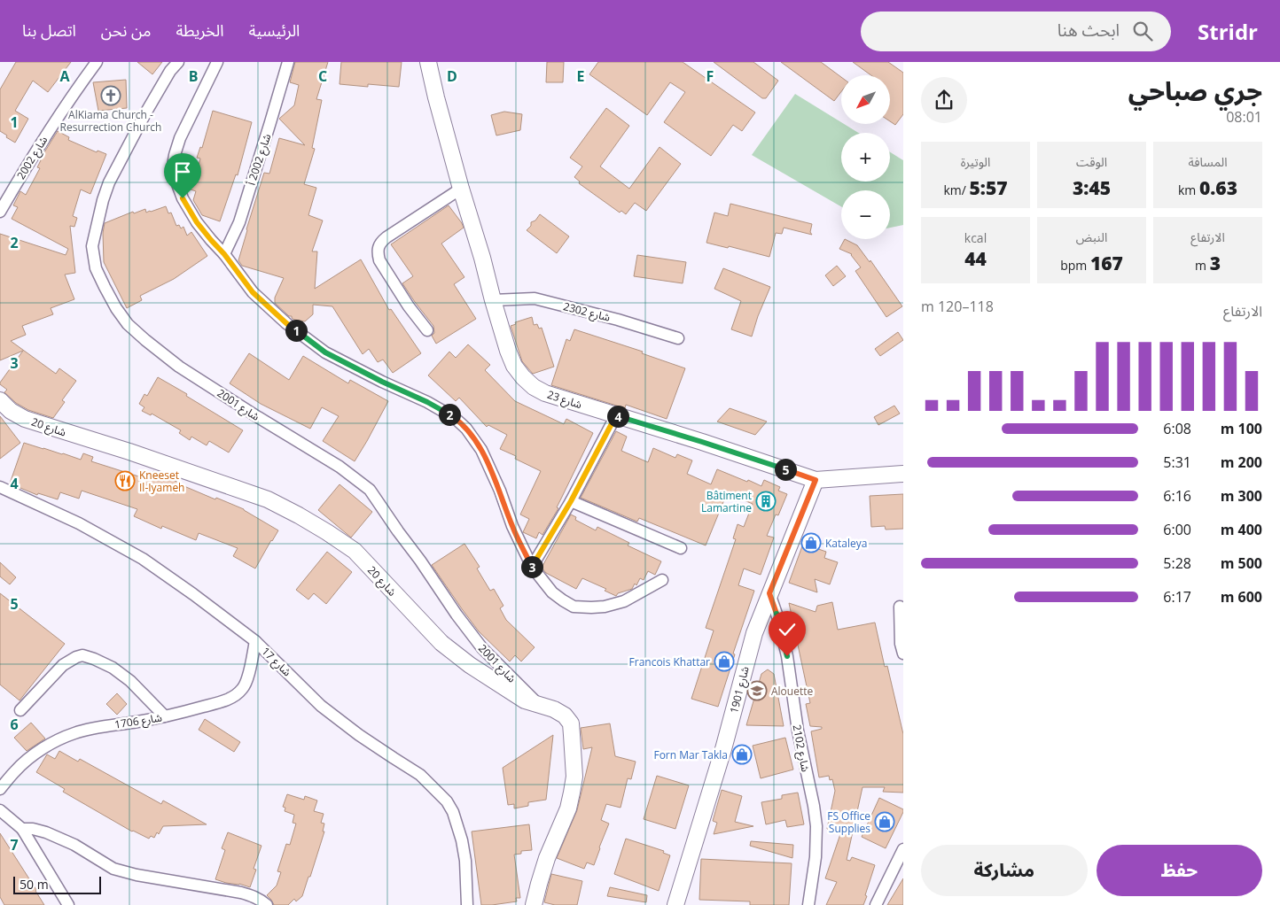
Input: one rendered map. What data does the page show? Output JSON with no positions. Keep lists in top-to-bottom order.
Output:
{
  "streets": {
    "street": [
      "شارع 2002",
      "شارع 2002 أ",
      "شارع 2302",
      "شارع 23",
      "شارع 2001",
      "شارع 20",
      "شارع 17",
      "شارع 1901",
      "شارع 1706",
      "شارع 2102"
    ]
  },
  "crossings": [
    ["شارع 2302", "شارع 23"],
    ["شارع 23", "شارع 1901"],
    ["شارع 2001", "شارع 20"],
    ["شارع 17", "شارع 1706"],
    ["شارع 1901", "شارع 2102"]
  ],
  "places": {
    "church": ["AlKiama Church - Resurrection Church"],
    "restaurant": ["Kneeset Il-Iyameh"],
    "building": ["Bâtiment Lamartine"],
    "shop": [
      "Kataleya",
      "Francois Khattar",
      "Forn Mar Takla",
      "FS Office Supplies"
    ],
    "school or university": ["Alouette"]
  },
  "scale_bar": "50 m",
  "north": "bottom left",
  "page": {
    "header": "Stridr",
    "search": "ابحث هنا",
    "nav": [
      "الرئيسية",
      "الخريطة",
      "من نحن",
      "اتصل بنا"
    ],
    "heading": ["جري صباحي", "08:01"],
    "map_buttons": ["+", "−"],
    "stats": [
      ["المسافة", "0.63 km"],
      ["الوقت", "3:45"],
      ["الوتيرة", "5:57 /km"],
      ["الارتفاع", "3 m"],
      ["النبض", "167 bpm"],
      ["kcal", "44"]
    ],
    "chart": ["الارتفاع", "118–120 m"],
    "pins": [
      "1",
      "2",
      "4",
      "5",
      "3"
    ],
    "list": [
      {
        "name": "100 m",
        "note": "6:08"
      },
      {
        "name": "200 m",
        "note": "5:31"
      },
      {
        "name": "300 m",
        "note": "6:16"
      },
      {
        "name": "400 m",
        "note": "6:00"
      },
      {
        "name": "500 m",
        "note": "5:28"
      },
      {
        "name": "600 m",
        "note": "6:17"
      }
    ],
    "buttons": ["حفظ", "مشاركة"],
    "scale": "50 m"
  },
  "grid": {
    "columns": [
      "A",
      "B",
      "C",
      "D",
      "E",
      "F"
    ],
    "rows": [
      "1",
      "2",
      "3",
      "4",
      "5",
      "6",
      "7"
    ]
  }
}
